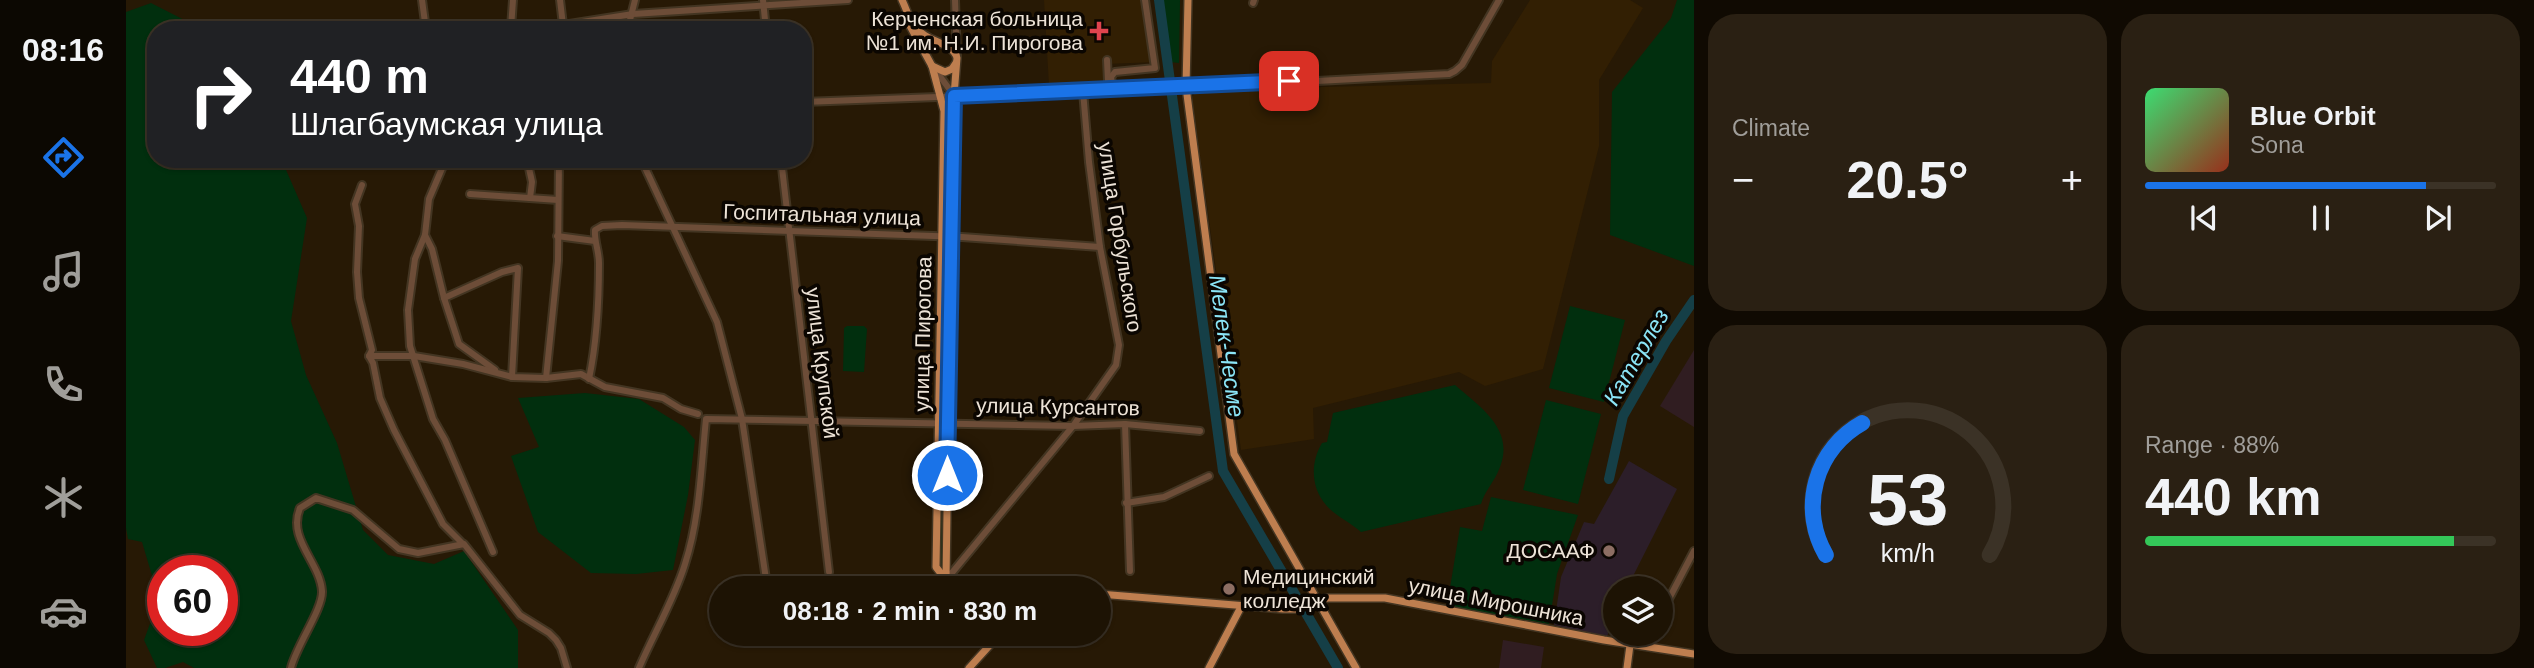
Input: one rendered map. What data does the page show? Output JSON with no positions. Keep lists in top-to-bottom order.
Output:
{
  "streets": {
    "main road": ["улица Пирогова", "улица Мирошника"],
    "street": [
      "Госпитальная улица",
      "улица Горбульского",
      "улица Крупской",
      "улица Курсантов"
    ]
  },
  "crossings": [
    ["Госпитальная улица", "улица Горбульского"],
    ["Госпитальная улица", "улица Пирогова"],
    ["Госпитальная улица", "улица Крупской"],
    ["улица Горбульского", "улица Курсантов"],
    ["улица Пирогова", "улица Курсантов"],
    ["улица Крупской", "улица Курсантов"]
  ],
  "water": ["Мелек-Чесме", "Катерлез"],
  "places": {
    "health": ["Керченская больница №1 им. Н.И. Пирогова"],
    "other": ["ДОСААФ", "Медицинский колледж"]
  },
  "page": {
    "tabs": "08:16",
    "tile": [
      "Climate",
      ["Range · 88%", "440 km"]
    ],
    "turn": ["440 m", "Шлагбаумская улица"],
    "song": ["Blue Orbit", "Sona"],
    "heat": ["−", "20.5°", "+"],
    "limit": "60",
    "trip": "08:18 · 2 min · 830 m",
    "gauge": ["53", "km/h"]
  }
}
